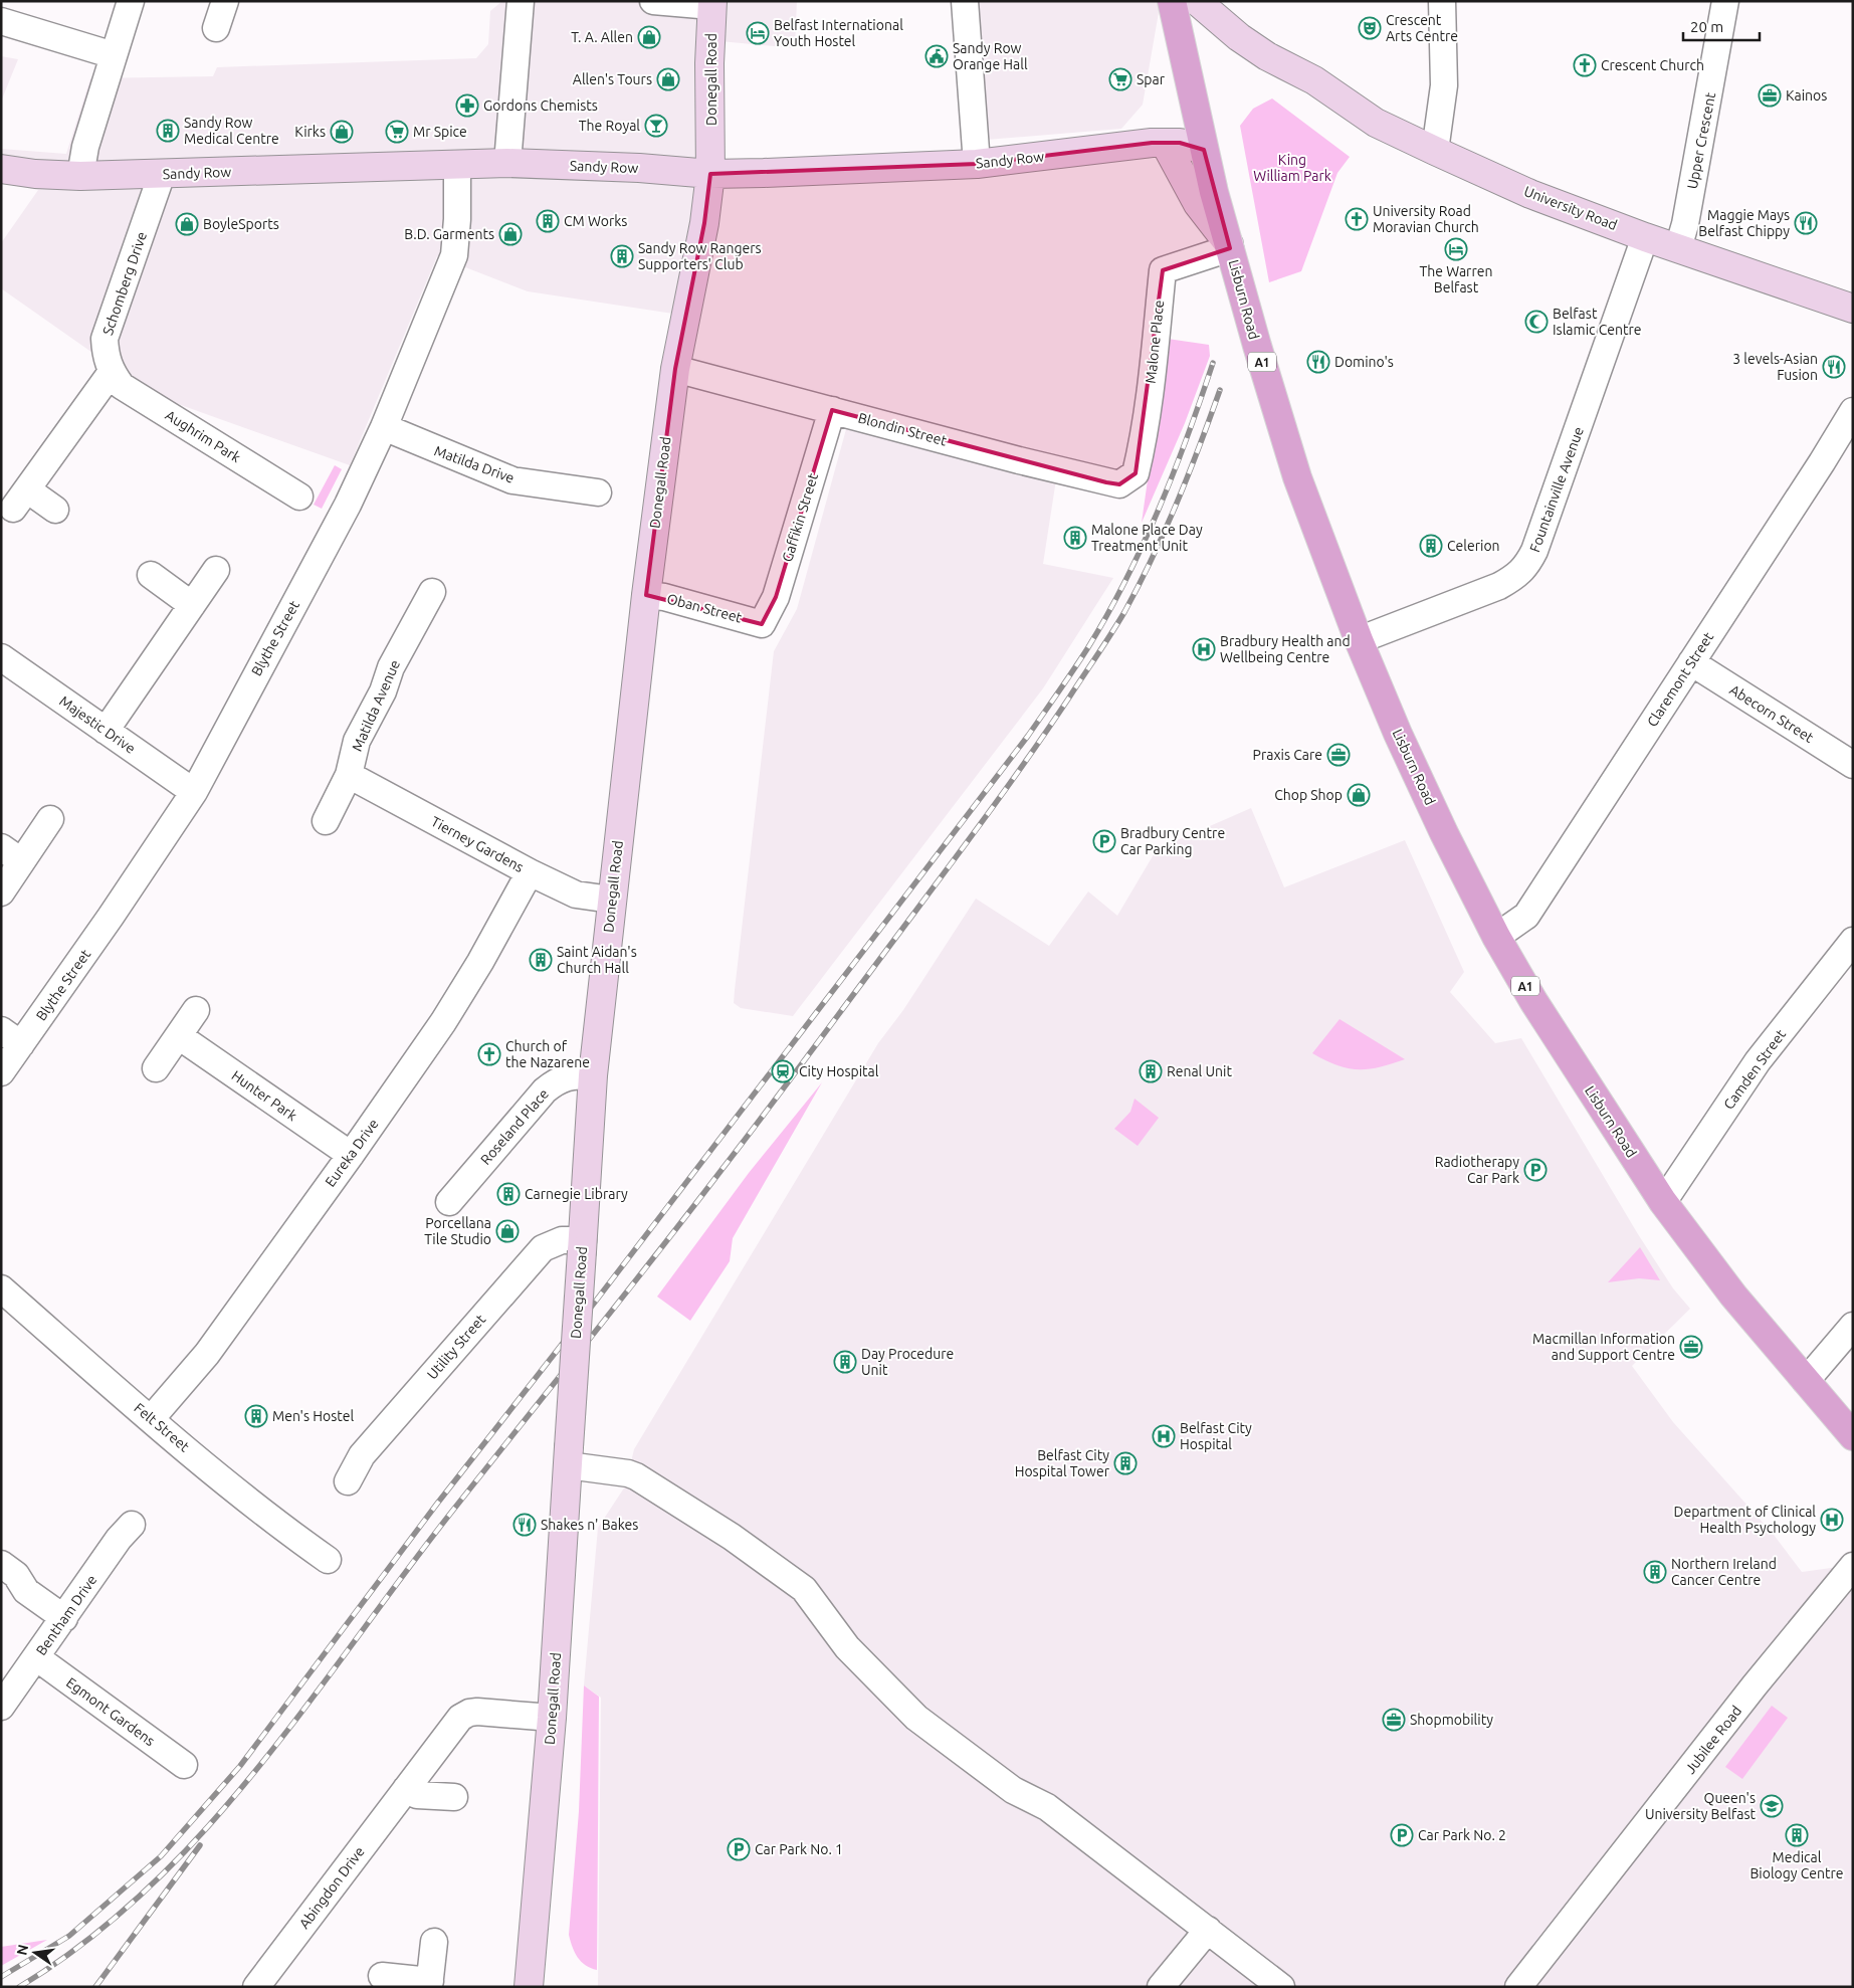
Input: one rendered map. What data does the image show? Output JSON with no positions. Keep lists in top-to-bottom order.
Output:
{
  "streets": {
    "main road": [
      "Donegall Road",
      "Sandy Row",
      "University Road",
      "Lisburn Road",
      "A1"
    ],
    "street": [
      "Upper Crescent",
      "Schomberg Drive",
      "Malone Place",
      "Blondin Street",
      "Aughrim Park",
      "Matilda Drive",
      "Fountainville Avenue",
      "Gaffikin Street",
      "Oban Street",
      "Blythe Street",
      "Claremont Street",
      "Matilda Avenue",
      "Abecorn Street",
      "Majestic Drive",
      "Tierney Gardens",
      "Camden Street",
      "Hunter Park",
      "Roseland Place",
      "Eureka Drive",
      "Utility Street",
      "Felt Street",
      "Bentham Drive",
      "Egmont Gardens",
      "Jubilee Road",
      "Abingdon Drive"
    ]
  },
  "crossings": [
    ["Donegall Road", "Sandy Row"],
    ["Donegall Road", "Blondin Street"],
    ["Donegall Road", "Oban Street"],
    ["Donegall Road", "Tierney Gardens"],
    ["Donegall Road", "Roseland Place"],
    ["Donegall Road", "Utility Street"],
    ["Donegall Road", "Abingdon Drive"],
    ["Upper Crescent", "University Road"],
    ["Sandy Row", "Schomberg Drive"],
    ["Sandy Row", "Lisburn Road"],
    ["Sandy Row", "Blythe Street"],
    ["University Road", "Fountainville Avenue"],
    ["Schomberg Drive", "Aughrim Park"],
    ["Lisburn Road", "Malone Place"],
    ["Lisburn Road", "Fountainville Avenue"],
    ["Lisburn Road", "Claremont Street"],
    ["Lisburn Road", "Camden Street"],
    ["Malone Place", "Blondin Street"],
    ["Blondin Street", "Gaffikin Street"],
    ["Matilda Drive", "Blythe Street"],
    ["Gaffikin Street", "Oban Street"],
    ["Blythe Street", "Majestic Drive"],
    ["Claremont Street", "Abecorn Street"],
    ["Matilda Avenue", "Tierney Gardens"],
    ["Tierney Gardens", "Eureka Drive"],
    ["Hunter Park", "Eureka Drive"],
    ["Eureka Drive", "Felt Street"],
    ["Bentham Drive", "Egmont Gardens"]
  ],
  "parks": ["King William Park"],
  "places": {
    "theatre": ["Crescent Arts Centre"],
    "hotel": ["Belfast International Youth Hostel", "The Warren Belfast"],
    "shop": [
      "T. A. Allen",
      "Allen's Tours",
      "Kirks",
      "BoyleSports",
      "B.D. Garments",
      "Chop Shop",
      "Porcellana Tile Studio"
    ],
    "public building": ["Sandy Row Orange Hall"],
    "church": ["Crescent Church", "University Road Moravian Church", "Church of the Nazarene"],
    "supermarket": ["Spar", "Mr Spice"],
    "office": [
      "Kainos",
      "Praxis Care",
      "Macmillan Information and Support Centre",
      "Shopmobility"
    ],
    "pharmacy": ["Gordons Chemists"],
    "bar": ["The Royal"],
    "building": [
      "Sandy Row Medical Centre",
      "CM Works",
      "Sandy Row Rangers Supporters' Club",
      "Malone Place Day Treatment Unit",
      "Celerion",
      "Saint Aidan's Church Hall",
      "Renal Unit",
      "Carnegie Library",
      "Day Procedure Unit",
      "Men's Hostel",
      "Belfast City Hospital Tower",
      "Northern Ireland Cancer Centre",
      "Medical Biology Centre"
    ],
    "restaurant": [
      "Maggie Mays Belfast Chippy",
      "Domino's",
      "3 levels-Asian Fusion",
      "Shakes n' Bakes"
    ],
    "mosque": ["Belfast Islamic Centre"],
    "hospital": ["Bradbury Health and Wellbeing Centre", "Belfast City Hospital", "Department of Clinical Health Psychology"],
    "parking": [
      "Bradbury Centre Car Parking",
      "Radiotherapy Car Park",
      "Car Park No. 2",
      "Car Park No. 1"
    ],
    "station": ["City Hospital"],
    "school or university": ["Queen's University Belfast"]
  },
  "scale_bar": "20 m",
  "north": "left"
}
